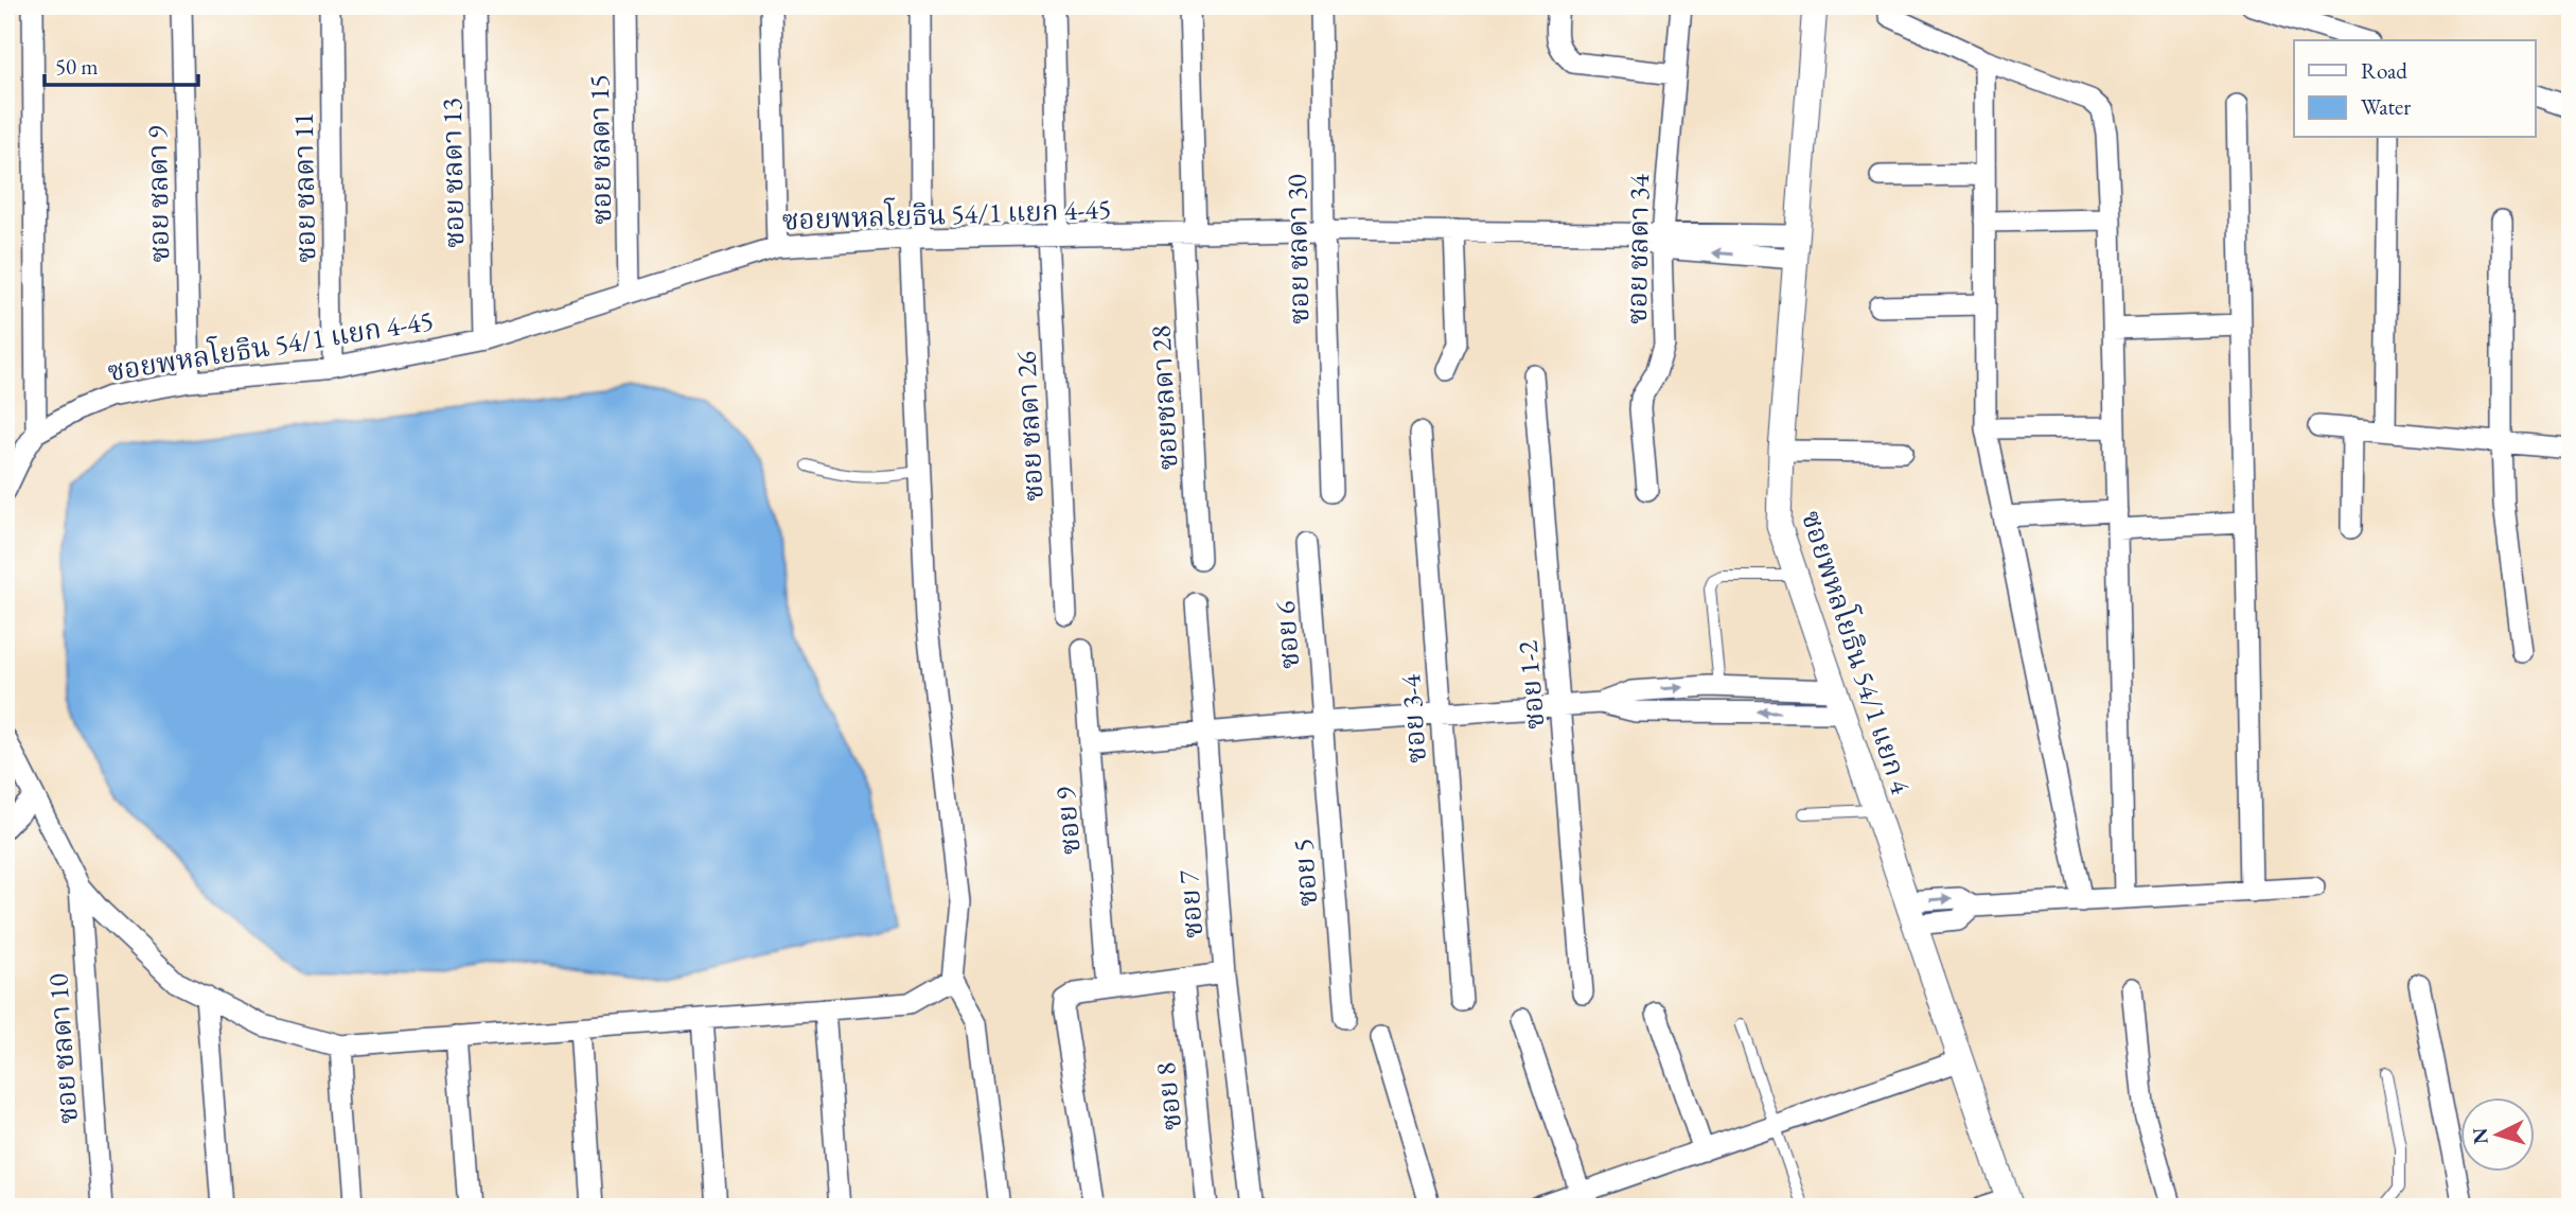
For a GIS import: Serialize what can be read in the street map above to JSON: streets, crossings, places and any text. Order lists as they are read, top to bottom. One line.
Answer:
{"streets":{"street":["ซอย ชลดา 15","ซอย ชลดา 13","ซอย ชลดา 11","ซอย ชลดา 9","ซอยพหลโยธิน 54/1 แยก 4-45","ซอย ชลดา 30","ซอย ชลดา 34","ซอยชลดา 28","ซอย ชลดา 26","ซอย 6","ซอยพหลโยธิน 54/1 แยก 4","ซอย 1-2","ซอย 3-4","ซอย 9","ซอย 5","ซอย 7","ซอย ชลดา 10","ซอย 8"]},"crossings":[["ซอย ชลดา 15","ซอยพหลโยธิน 54/1 แยก 4-45"],["ซอย ชลดา 13","ซอยพหลโยธิน 54/1 แยก 4-45"],["ซอย ชลดา 11","ซอยพหลโยธิน 54/1 แยก 4-45"],["ซอย ชลดา 9","ซอยพหลโยธิน 54/1 แยก 4-45"],["ซอยพหลโยธิน 54/1 แยก 4-45","ซอย ชลดา 30"],["ซอยพหลโยธิน 54/1 แยก 4-45","ซอย ชลดา 34"],["ซอยพหลโยธิน 54/1 แยก 4-45","ซอยชลดา 28"],["ซอยพหลโยธิน 54/1 แยก 4-45","ซอย ชลดา 26"],["ซอยพหลโยธิน 54/1 แยก 4-45","ซอยพหลโยธิน 54/1 แยก 4"],["ซอย 6","ซอย 5"]],"legend":["Road","Water"],"scale_bar":"50 m","north":"left"}
